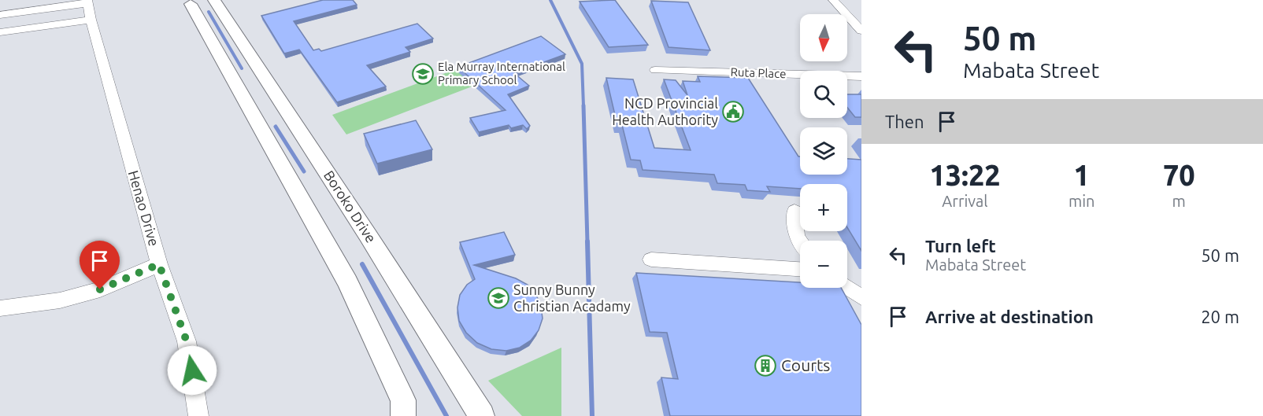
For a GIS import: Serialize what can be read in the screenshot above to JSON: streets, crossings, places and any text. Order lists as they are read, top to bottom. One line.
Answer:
{"streets":{"main road":["Boroko Drive"],"street":["Ruta Place","Henao Drive"]},"places":{"school or university":["Ela Murray International Primary School","Sunny Bunny Christian Acadamy"],"public building":["NCD Provincial Health Authority"],"building":["Courts"]},"north":"bottom","page":{"turn":["50 m","Mabata Street"],"map_buttons":["+","−"],"then":"Then","eta":["13:22","Arrival","1","min","70","m"],"list":[{"name":"Turn left","note":"Mabata Street","value":"50 m"},{"name":"Arrive at destination","value":"20 m"}]}}
